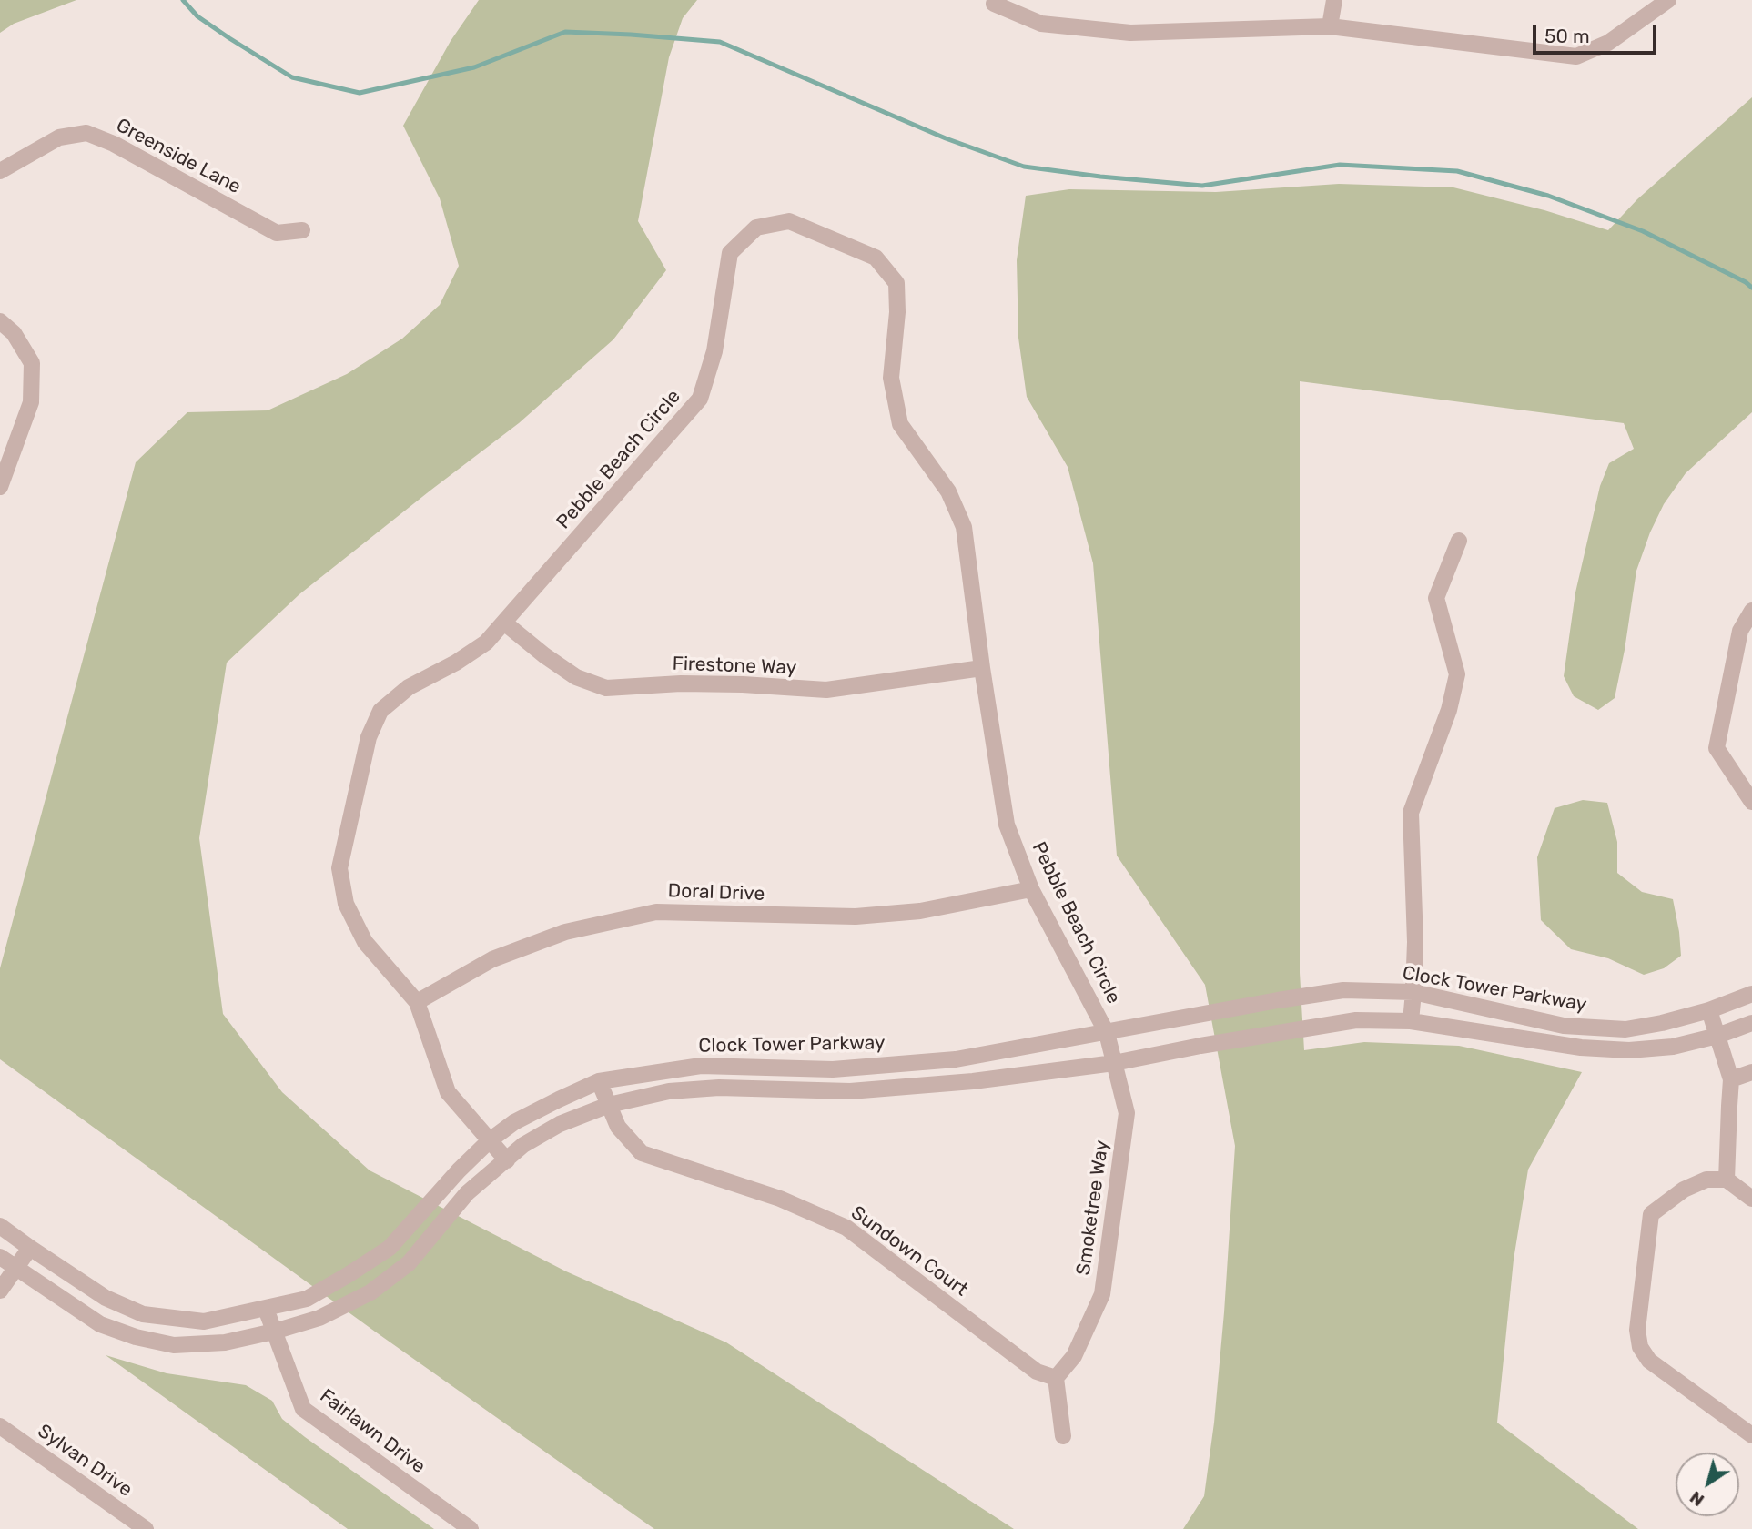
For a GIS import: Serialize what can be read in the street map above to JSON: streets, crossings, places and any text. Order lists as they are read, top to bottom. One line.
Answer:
{"streets":{"street":["Greenside Lane","Pebble Beach Circle","Firestone Way","Doral Drive","Clock Tower Parkway","Smoketree Way","Sundown Court","Fairlawn Drive","Sylvan Drive"]},"crossings":[["Pebble Beach Circle","Firestone Way"],["Pebble Beach Circle","Doral Drive"],["Pebble Beach Circle","Clock Tower Parkway"],["Pebble Beach Circle","Smoketree Way"],["Clock Tower Parkway","Smoketree Way"],["Clock Tower Parkway","Sundown Court"],["Clock Tower Parkway","Fairlawn Drive"],["Smoketree Way","Sundown Court"]],"scale_bar":"50 m","north":"bottom left"}
